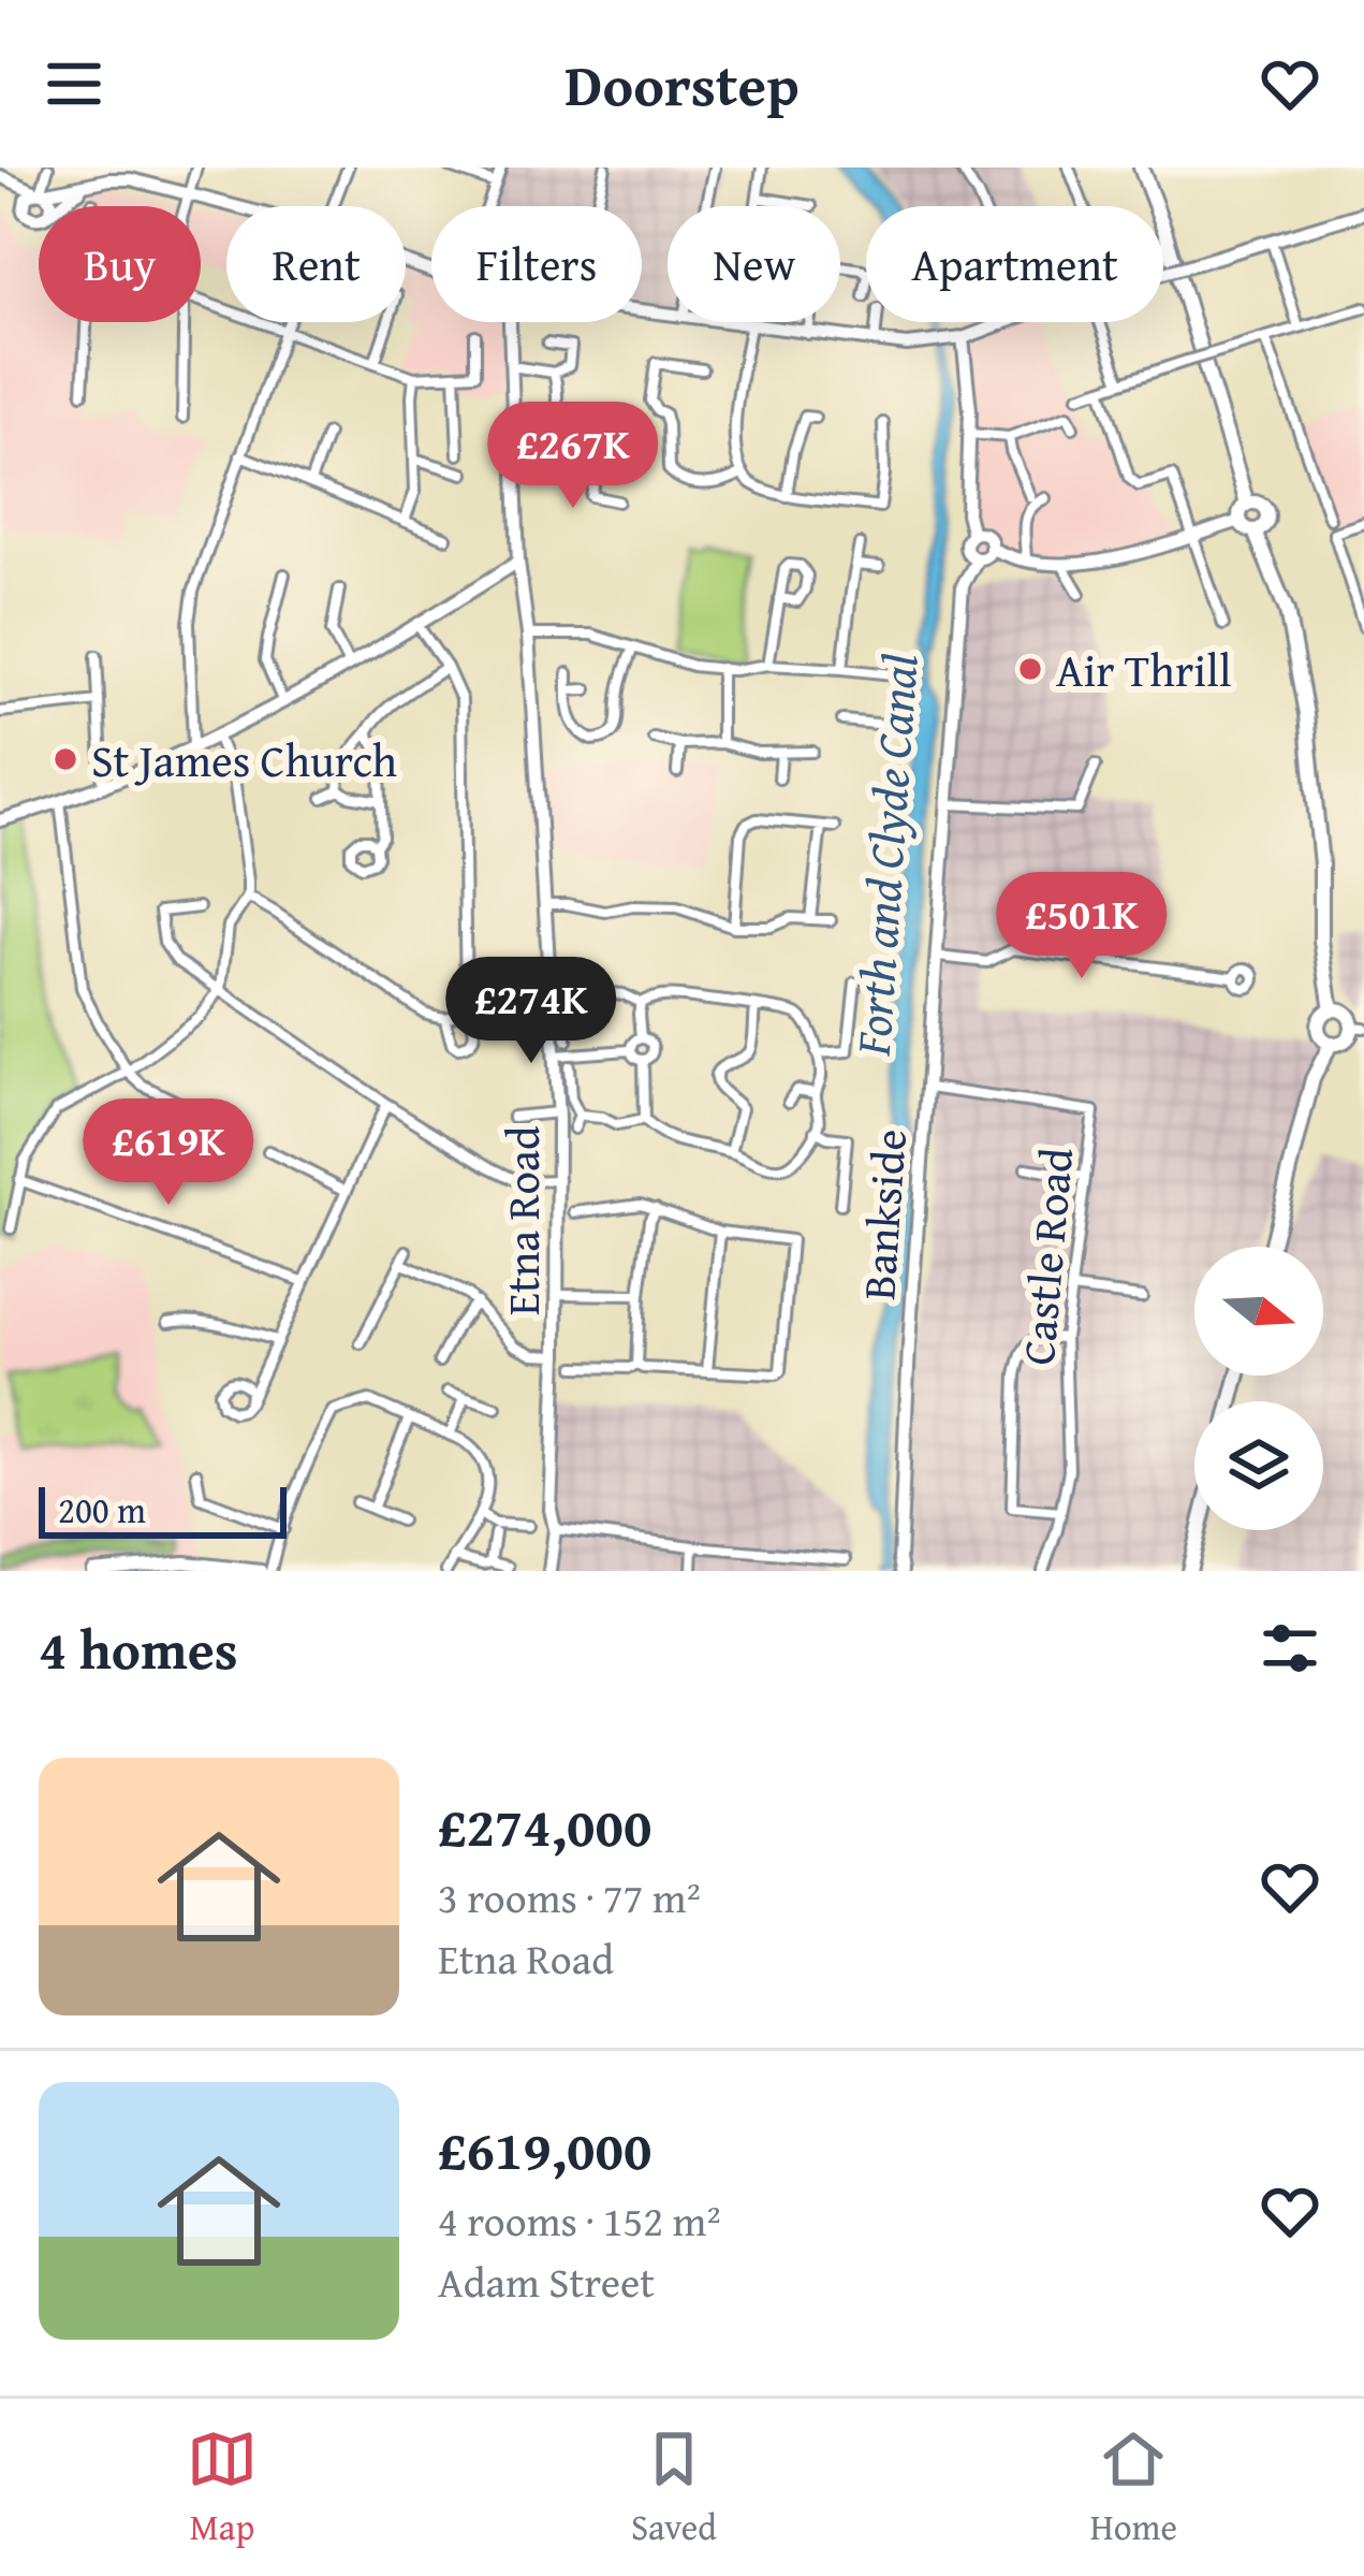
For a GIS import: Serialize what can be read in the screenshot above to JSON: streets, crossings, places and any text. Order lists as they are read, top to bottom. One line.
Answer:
{"streets":{"street":["Bankside","Etna Road","Castle Road"]},"crossings":[["Bankside","Castle Road"]],"water":["Forth and Clyde Canal"],"places":["Air Thrill","St James Church"],"scale_bar":"200 m","north":"right","page":{"header":"Doorstep","chip":["Buy","Rent","Filters","New","Apartment"],"price":["£267K","£501K","£274K","£619K"],"scale":"200 m","heading":"4 homes","list":[{"name":"£274,000","note":"3 rooms · 77 m² · Etna Road"},{"name":"£619,000","note":"4 rooms · 152 m² · Adam Street"}],"tabs":["Map","Saved","Home"]}}
